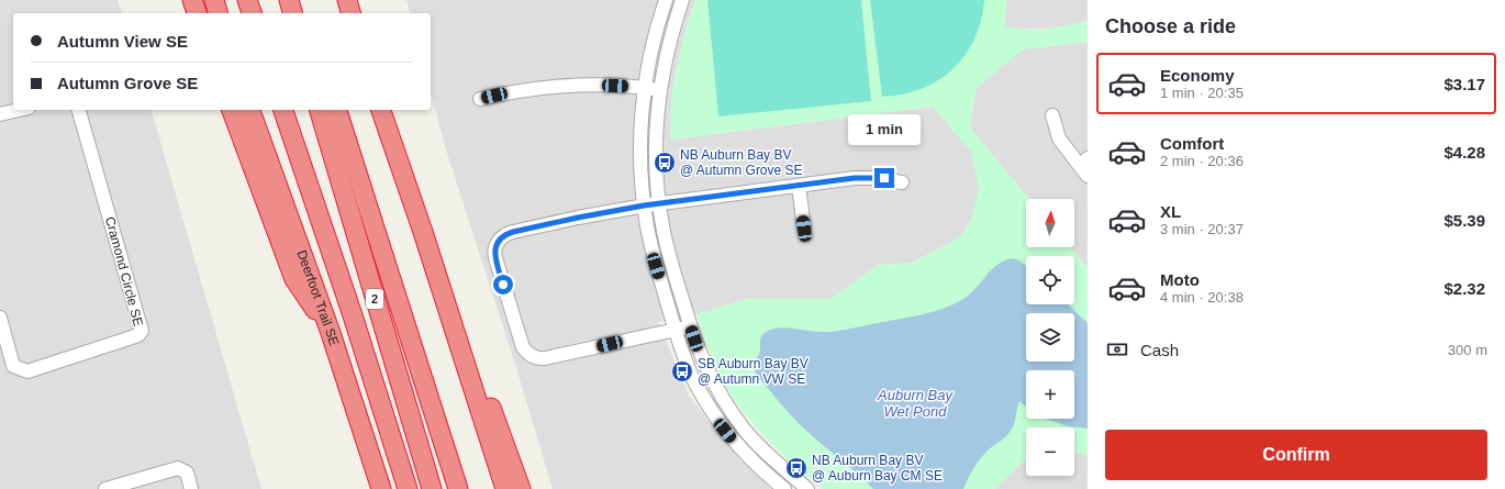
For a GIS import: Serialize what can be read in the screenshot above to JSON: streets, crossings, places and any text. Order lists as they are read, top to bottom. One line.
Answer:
{"streets":{"highway":["Deerfoot Trail SE","2"],"street":["Cramond Circle SE"]},"water":["Auburn Bay Wet Pond"],"places":{"bus stop":["NB Auburn Bay BV @ Autumn Grove SE","SB Auburn Bay BV @ Autumn VW SE","NB Auburn Bay BV @ Auburn Bay CM SE"]},"north":"top","page":{"heading":"Choose a ride","banner":["Autumn View SE","Autumn Grove SE"],"list":[{"name":"Economy","note":"1 min · 20:35","value":"$3.17"},{"name":"Comfort","note":"2 min · 20:36","value":"$4.28"},{"name":"XL","note":"3 min · 20:37","value":"$5.39"},{"name":"Moto","note":"4 min · 20:38","value":"$2.32"}],"bubble":"1 min","map_buttons":["+","−"],"pay":["Cash","300 m"],"buttons":"Confirm"}}
